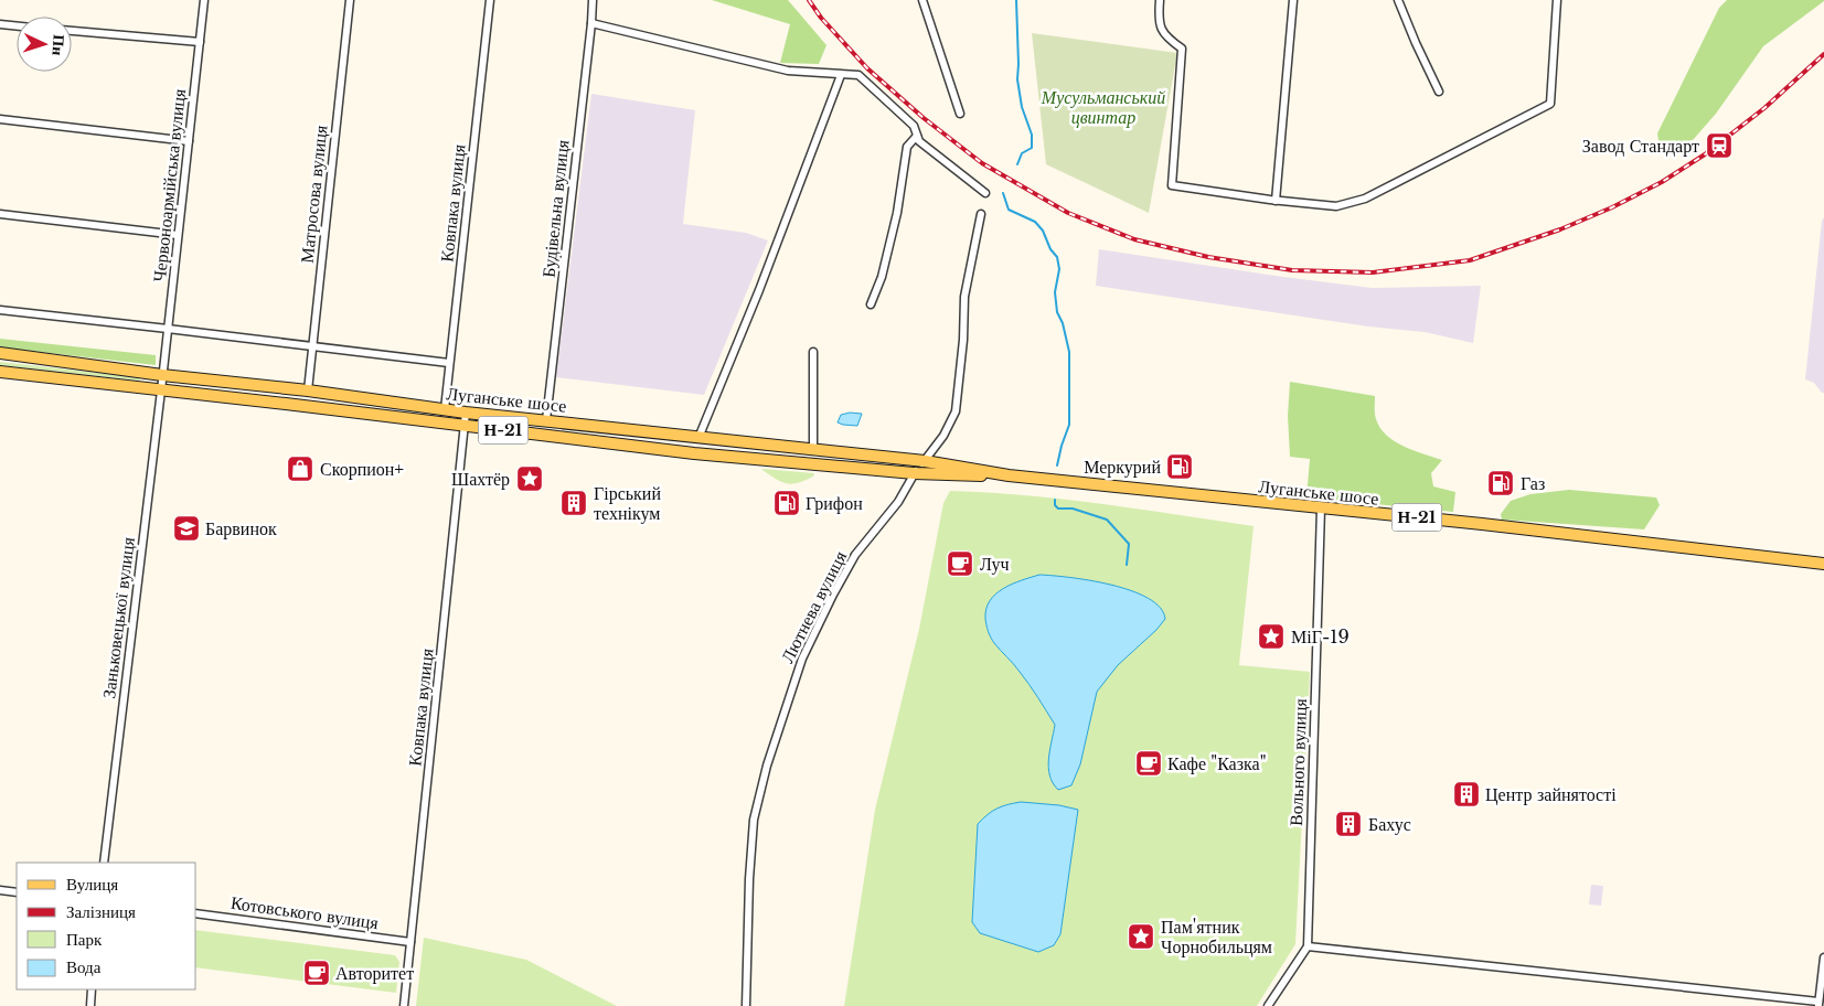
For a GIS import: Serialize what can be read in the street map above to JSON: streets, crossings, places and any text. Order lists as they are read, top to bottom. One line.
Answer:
{"streets":{"main road":["Луганське шосе","Н-21"],"street":["Червоноармійська вулиця","Матросова вулиця","Ковпака вулиця","Будівельна вулиця","Лютнева вулиця","Заньковецької вулиця","Вольного вулиця","Котовського вулиця"]},"crossings":[["Червоноармійська вулиця","Луганське шосе"],["Червоноармійська вулиця","Заньковецької вулиця"],["Матросова вулиця","Луганське шосе"],["Ковпака вулиця","Луганське шосе"],["Ковпака вулиця","Котовського вулиця"],["Будівельна вулиця","Луганське шосе"],["Луганське шосе","Лютнева вулиця"],["Луганське шосе","Заньковецької вулиця"],["Луганське шосе","Вольного вулиця"]],"parks":["Мусульманський цвинтар"],"places":{"station":["Завод Стандарт"],"fuel station":["Меркурий","Газ","Грифон"],"shop":["Скорпион+"],"place":["Шахтёр","МіГ-19","Пам'ятник Чорнобильцям"],"building":["Гірський технікум","Центр зайнятості","Бахус"],"school or university":["Барвинок"],"cafe":["Луч","Кафе \"Казка\"","Авторитет"]},"legend":["Вулиця","Залізниця","Парк","Вода"],"north":"right"}
